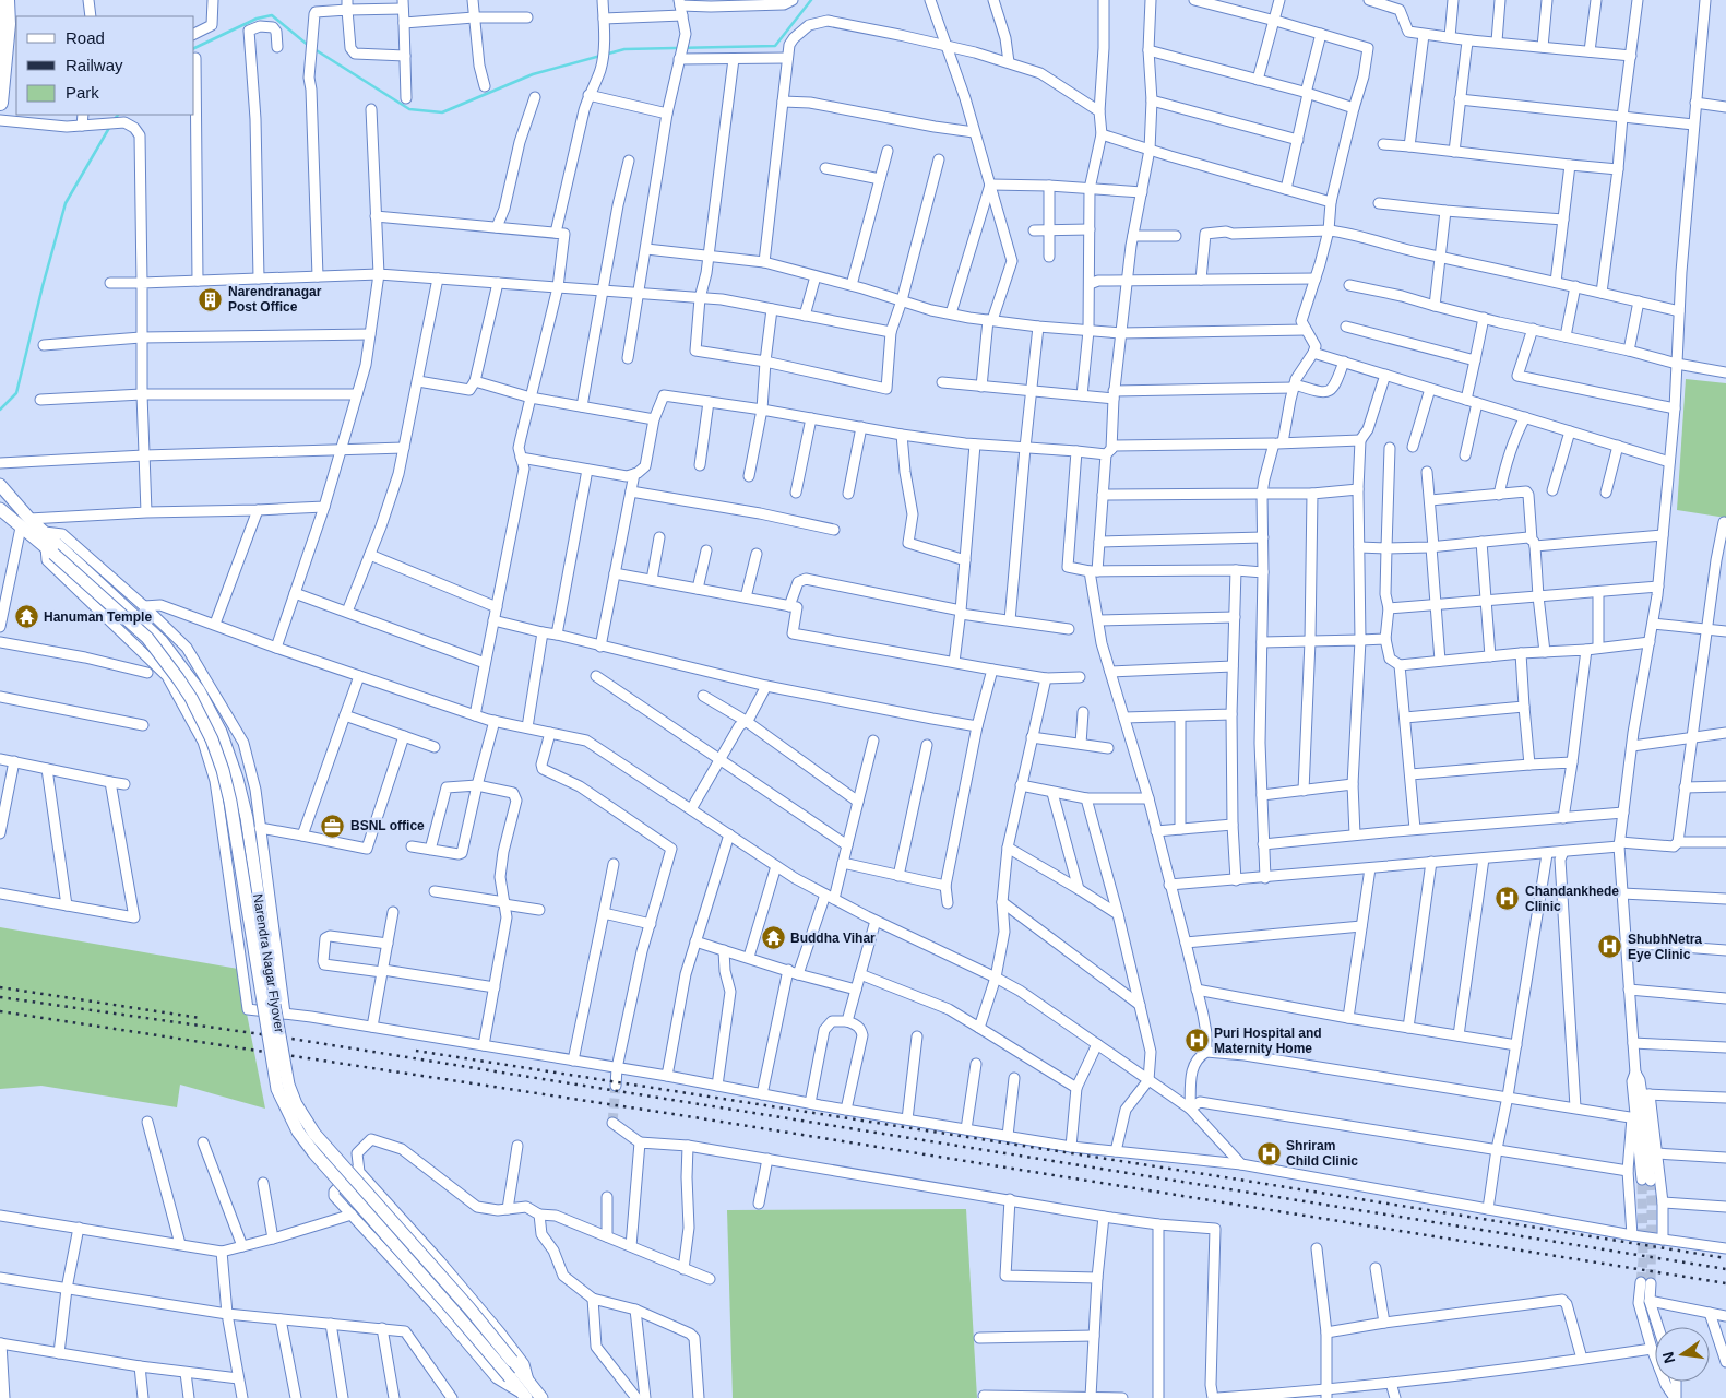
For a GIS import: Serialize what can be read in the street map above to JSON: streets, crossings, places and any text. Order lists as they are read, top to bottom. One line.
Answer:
{"streets":{"main road":["Narendra Nagar Flyover"]},"places":{"building":["Narendranagar Post Office"],"temple":["Hanuman Temple","Buddha Vihar"],"office":["BSNL office"],"hospital":["Chandankhede Clinic","ShubhNetra Eye Clinic","Puri Hospital and Maternity Home","Shriram Child Clinic"]},"legend":["Road","Railway","Park"],"north":"left"}
